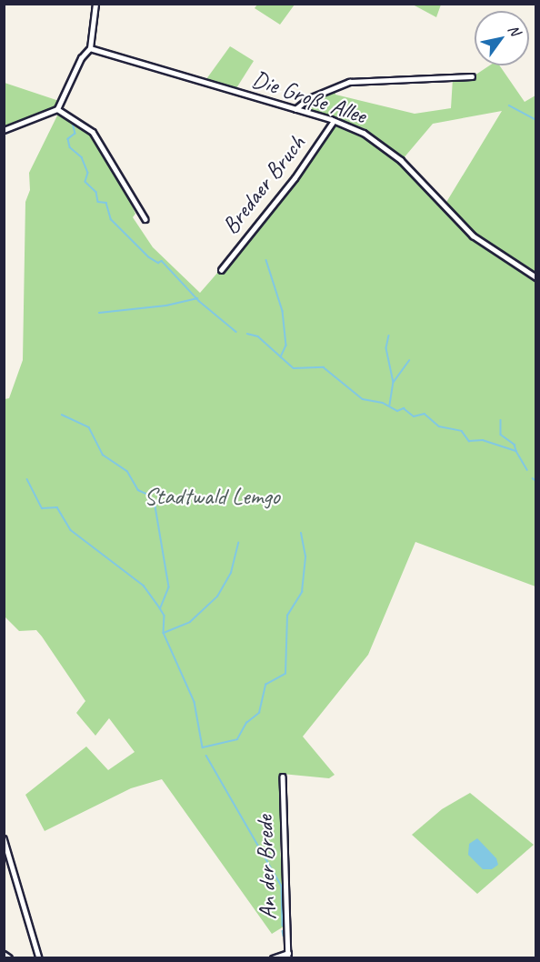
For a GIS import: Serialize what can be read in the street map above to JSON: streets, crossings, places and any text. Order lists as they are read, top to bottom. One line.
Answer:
{"streets":{"street":["Die Große Allee","Bredaer Bruch","An der Brede"]},"crossings":[["Die Große Allee","Bredaer Bruch"]],"parks":["Stadtwald Lemgo"],"north":"top right"}
